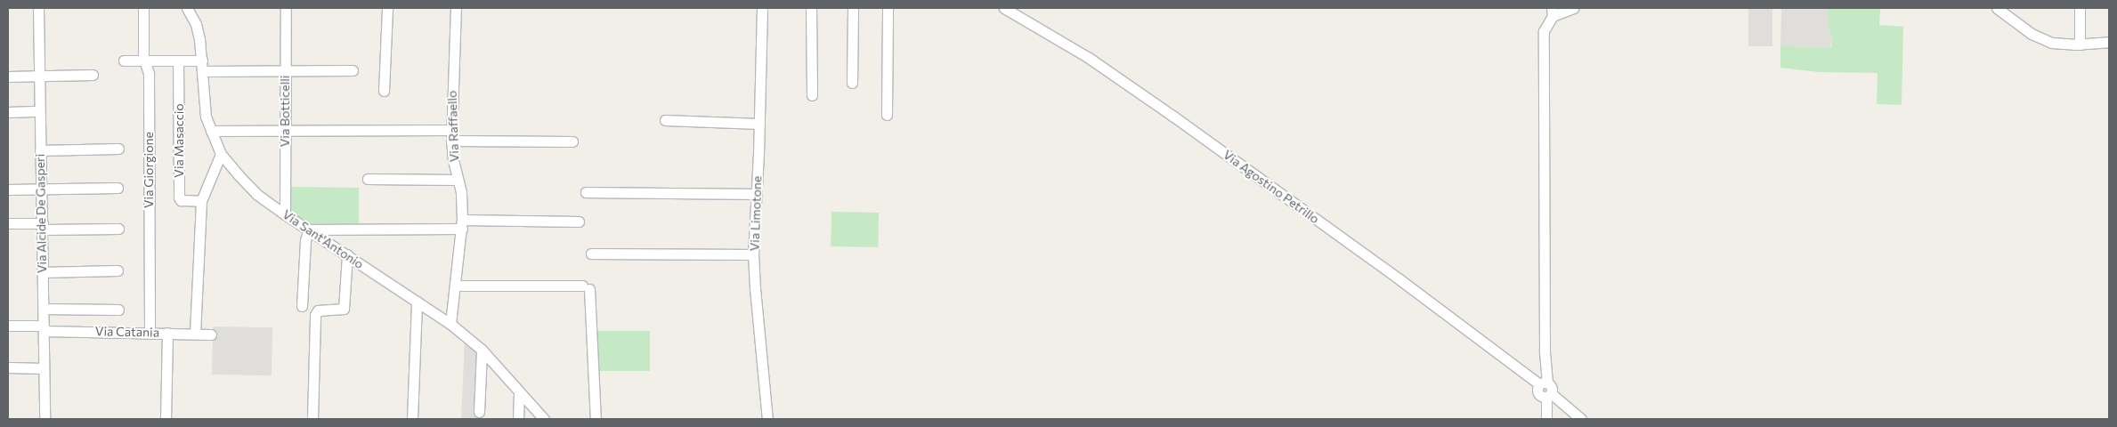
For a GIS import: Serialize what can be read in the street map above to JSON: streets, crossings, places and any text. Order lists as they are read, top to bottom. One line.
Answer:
{"streets":{"street":["Via Botticelli","Via Raffaello","Via Masaccio","Via Giorgione","Via Agostino Petrillo","Via Alcide De Gasperi","Via Limotone","Via Sant'Antonio","Via Catania"]},"crossings":[["Via Botticelli","Via Sant'Antonio"],["Via Raffaello","Via Sant'Antonio"],["Via Giorgione","Via Catania"],["Via Alcide De Gasperi","Via Catania"]]}
